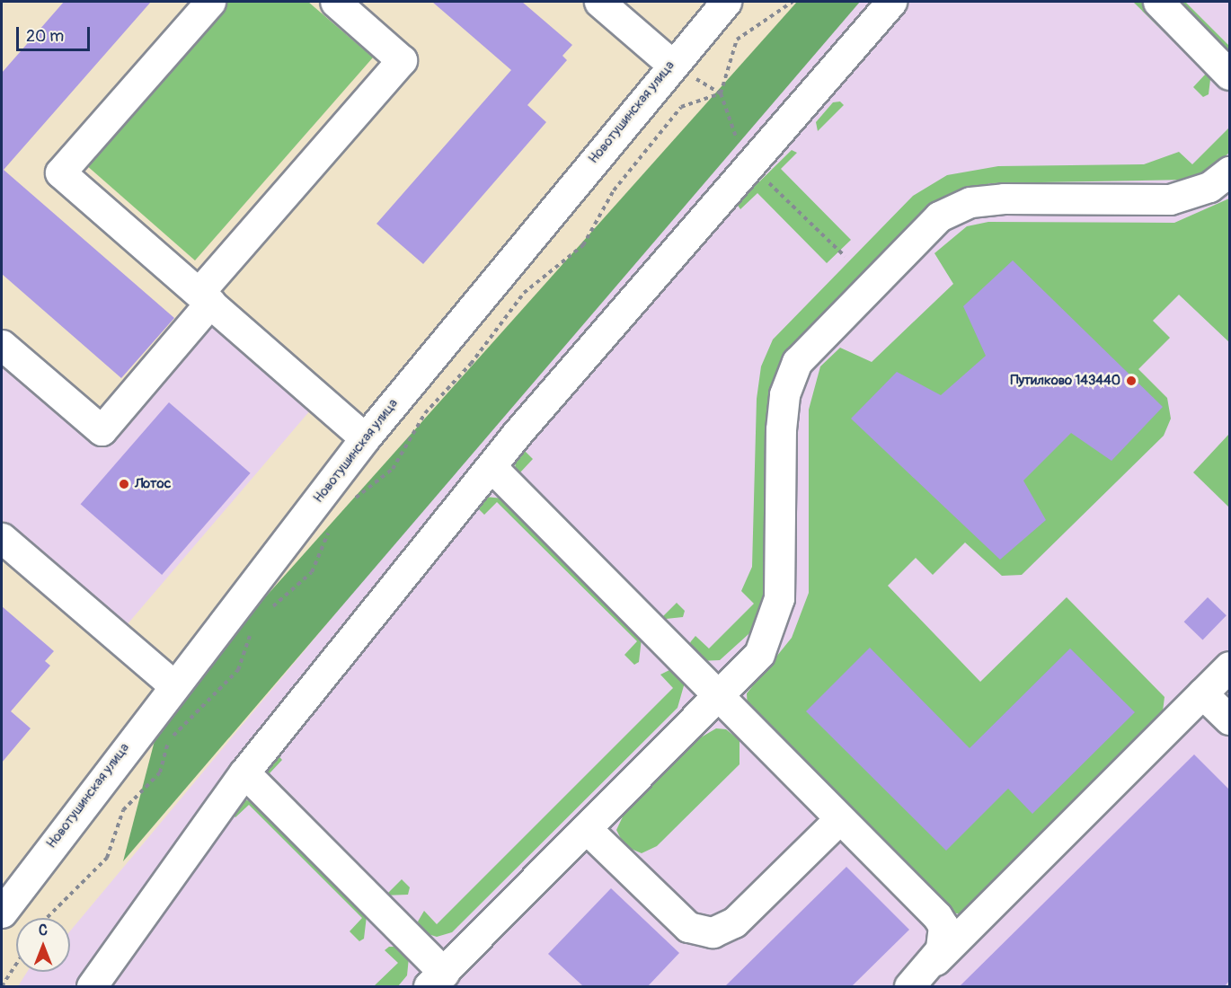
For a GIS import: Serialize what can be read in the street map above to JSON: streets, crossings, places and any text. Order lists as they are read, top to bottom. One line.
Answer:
{"streets":{"street":["Новотушинская улица"]},"places":["Путилково 143440","Лотос"],"scale_bar":"20 m","north":"top"}
